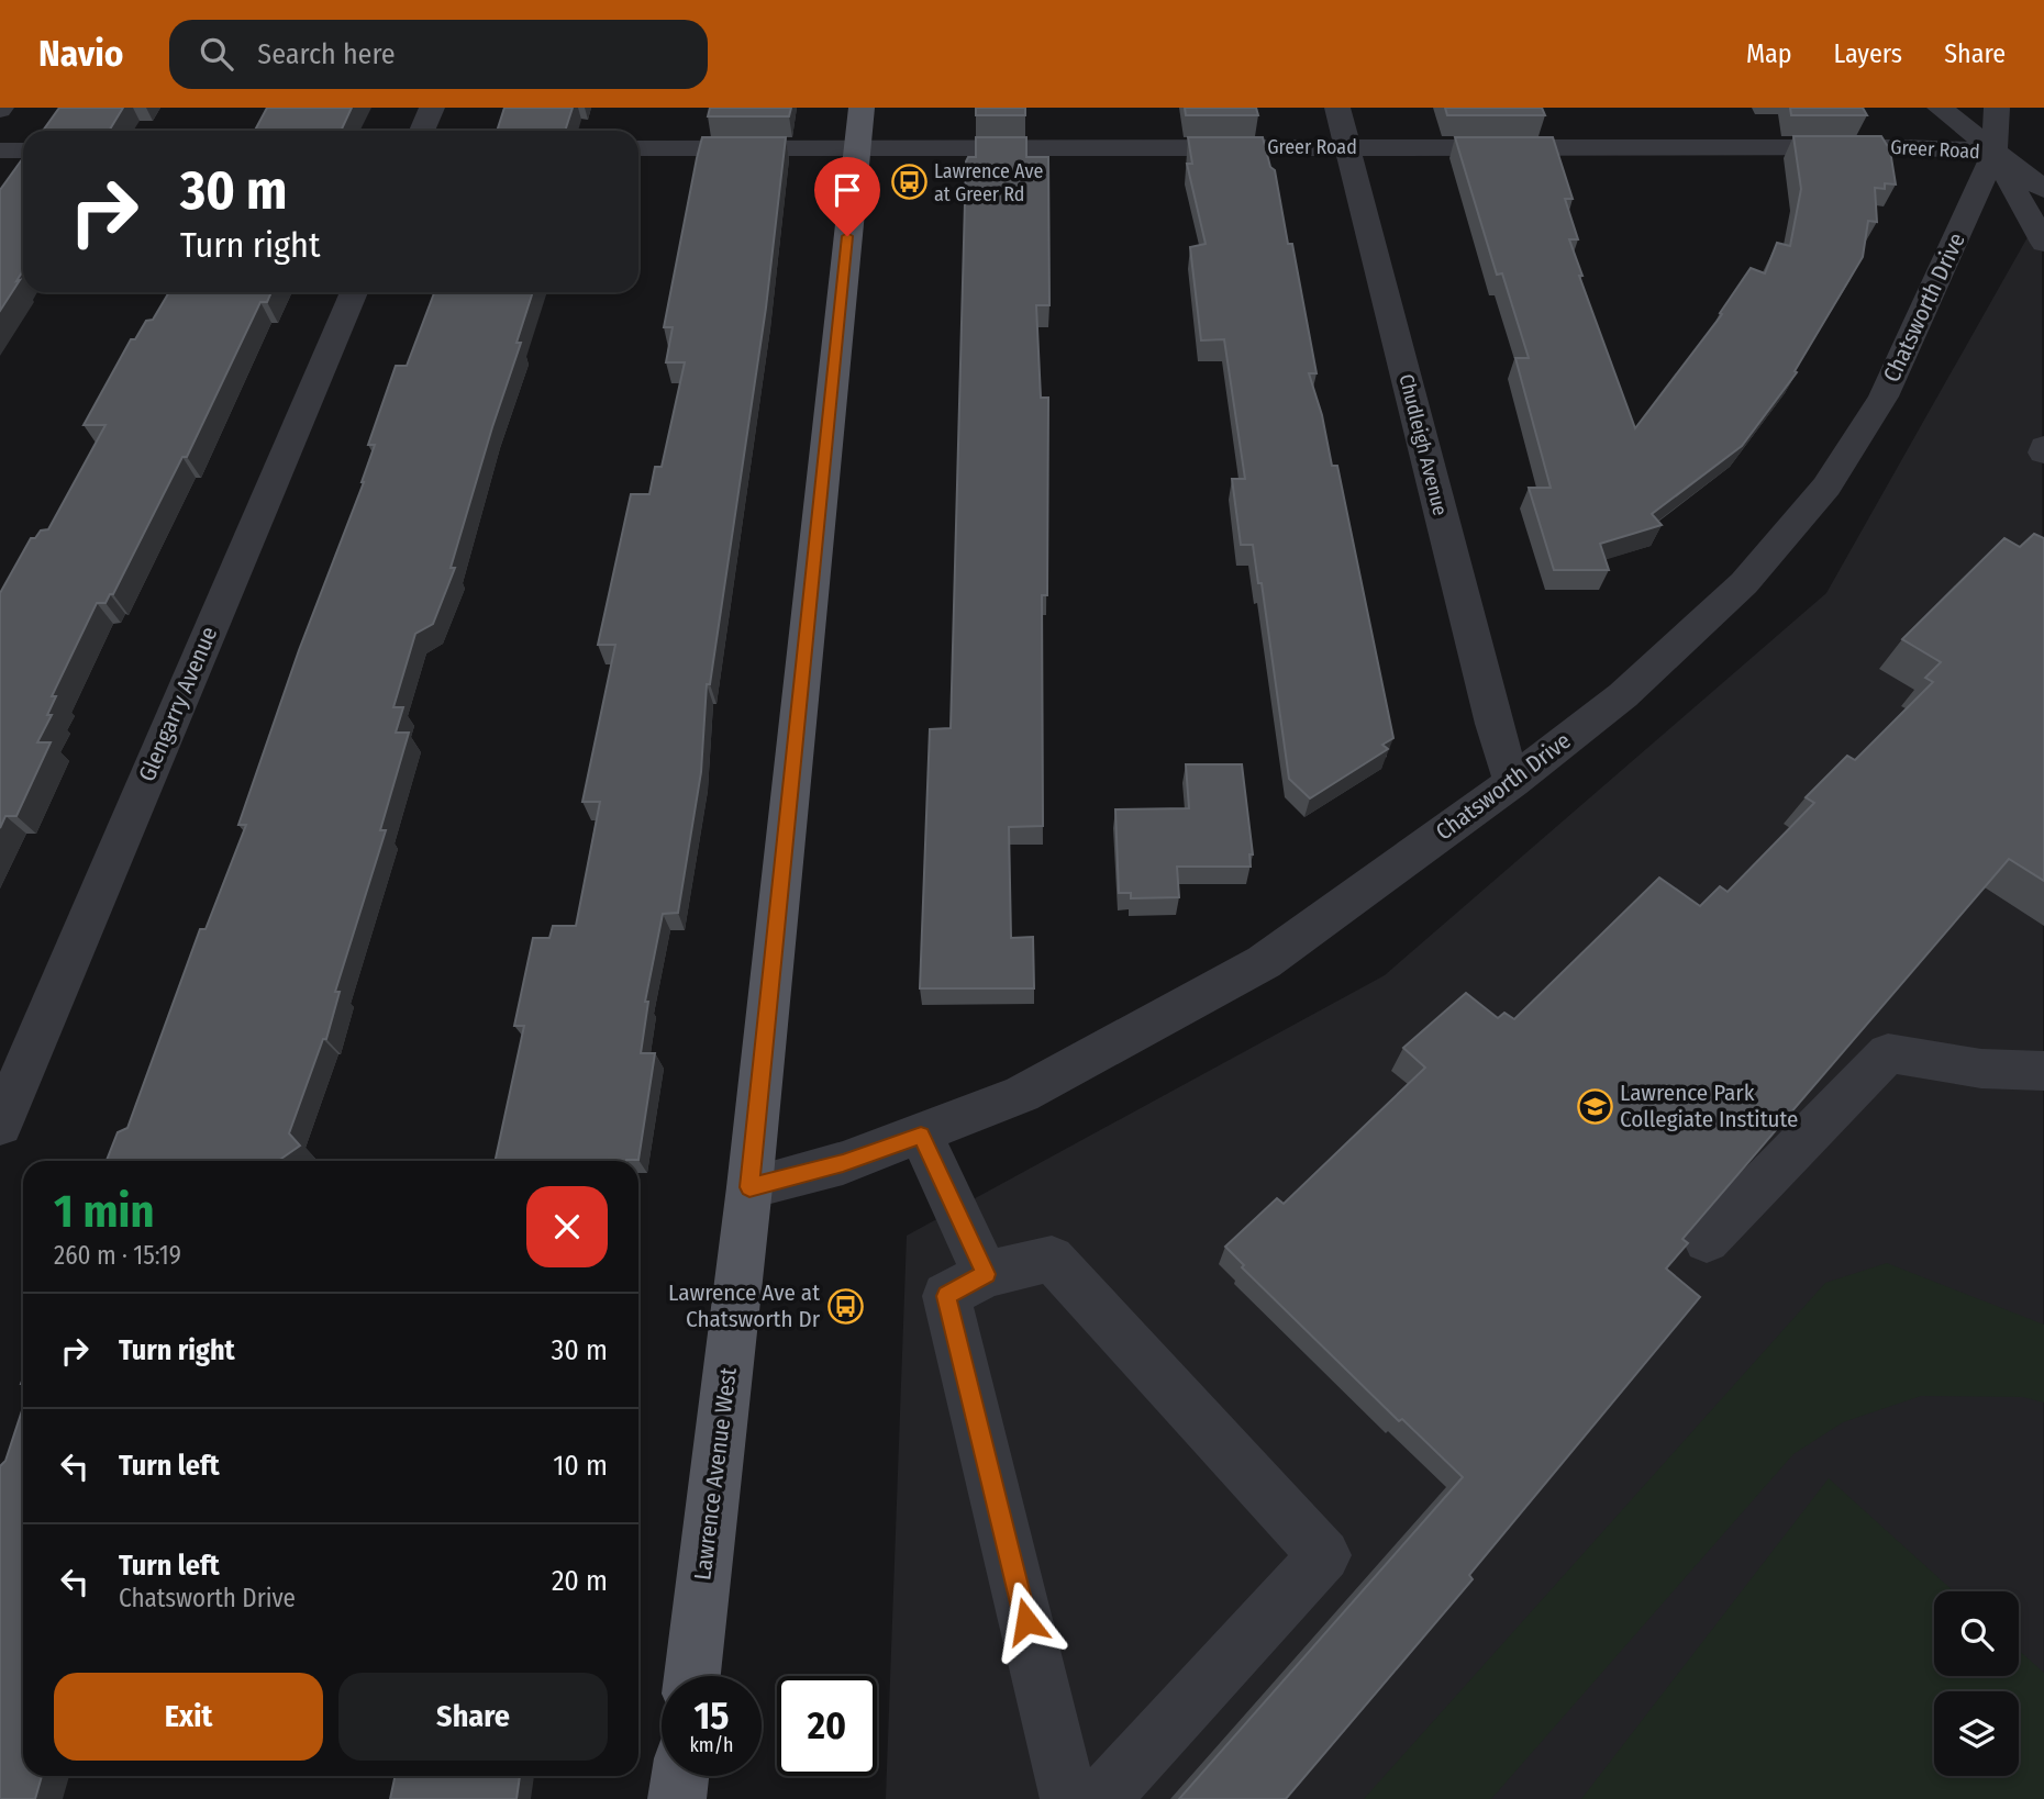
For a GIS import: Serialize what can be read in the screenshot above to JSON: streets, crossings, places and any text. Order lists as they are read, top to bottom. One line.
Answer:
{"streets":{"main road":["Lawrence Avenue West"],"street":["Greer Road","Chatsworth Drive","Chudleigh Avenue","Glengarry Avenue"]},"crossings":[["Greer Road","Chatsworth Drive"],["Greer Road","Chudleigh Avenue"],["Greer Road","Lawrence Avenue West"],["Chatsworth Drive","Chudleigh Avenue"],["Chatsworth Drive","Lawrence Avenue West"]],"places":{"bus stop":["Lawrence Ave at Greer Rd","Lawrence Ave at Chatsworth Dr"],"school or university":["Lawrence Park Collegiate Institute"]},"page":{"header":"Navio","search":"Search here","nav":["Map","Layers","Share"],"turn":["30 m","Turn right"],"heading":["1 min","260 m · 15:19"],"list":[{"name":"Turn right","value":"30 m"},{"name":"Turn left","value":"10 m"},{"name":"Turn left","note":"Chatsworth Drive","value":"20 m"}],"buttons":["Exit","Share"],"speed":"15 km/h","limit":"20"}}
